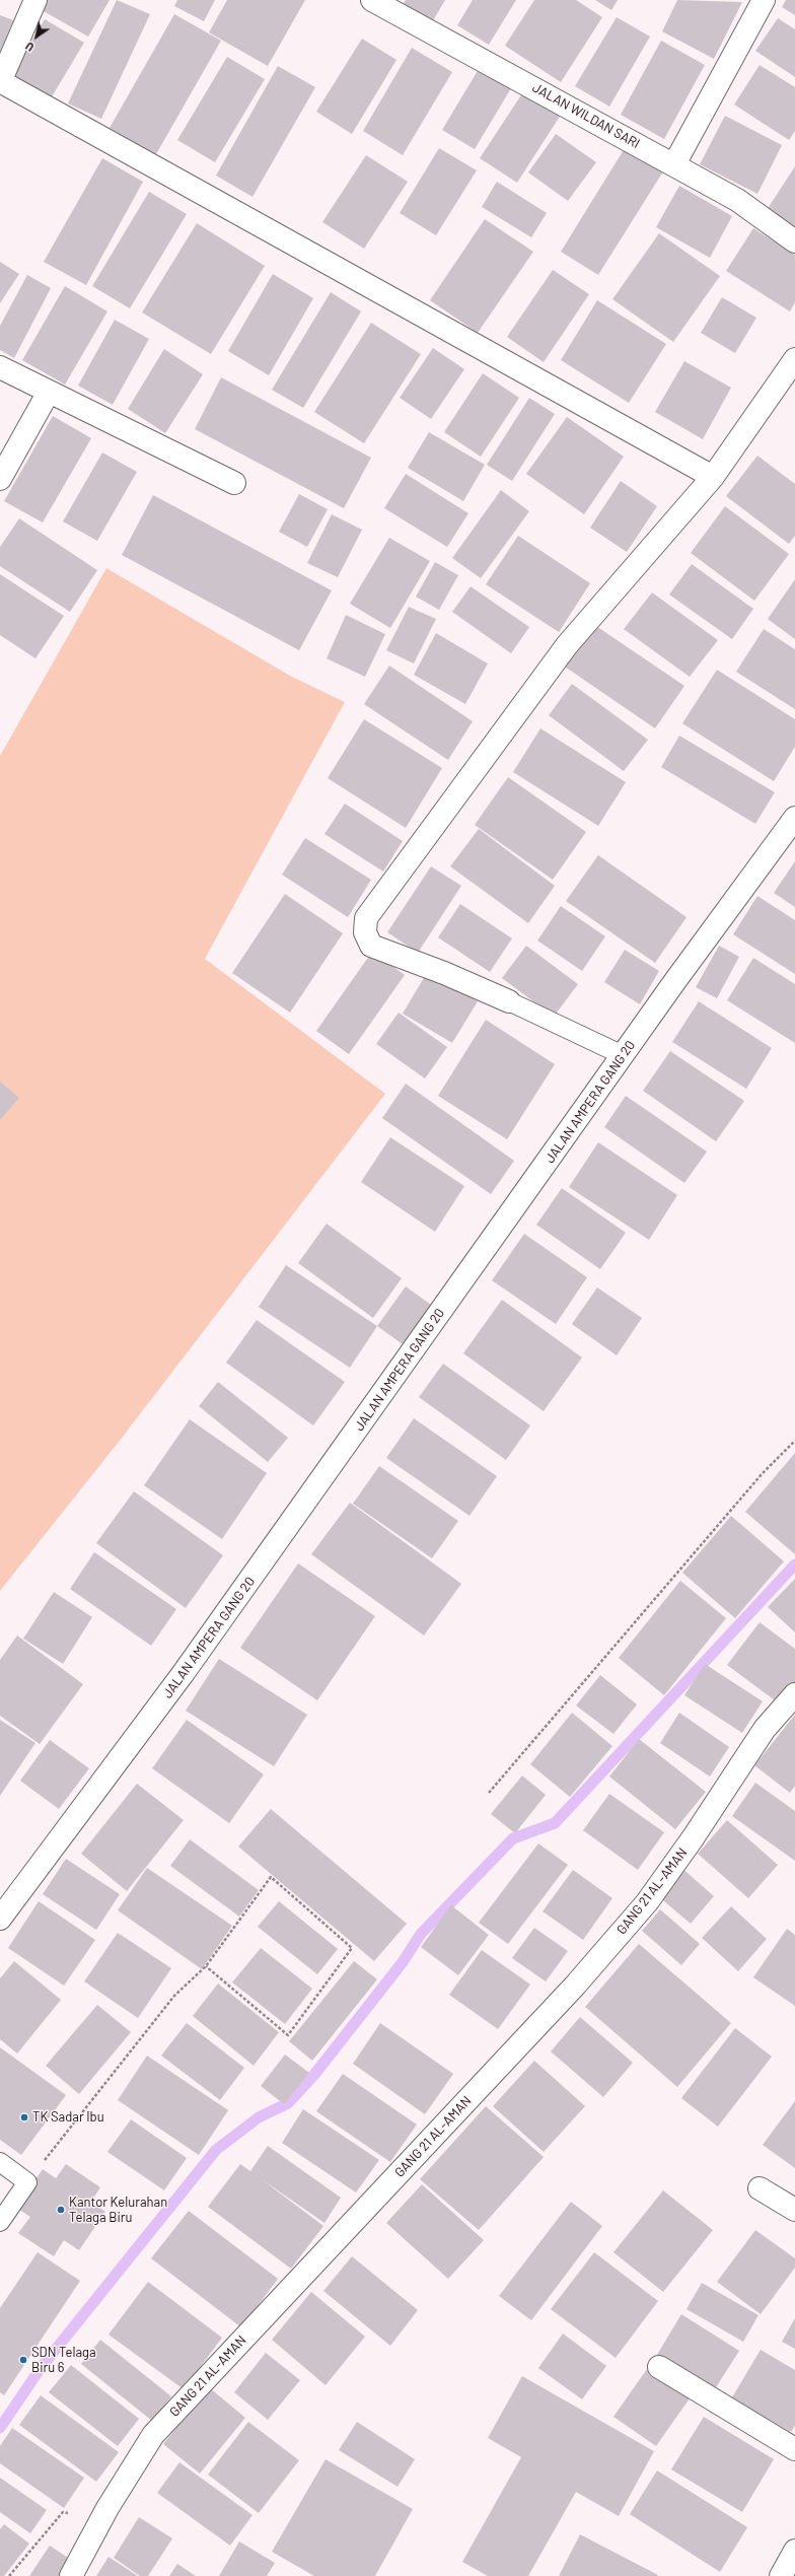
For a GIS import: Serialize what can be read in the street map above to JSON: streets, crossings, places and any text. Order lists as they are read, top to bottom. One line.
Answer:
{"streets":{"street":["JALAN WILDAN SARI","JALAN AMPERA GANG 20","GANG 21 AL-AMAN"]},"places":["TK Sadar Ibu","Kantor Kelurahan Telaga Biru","SDN Telaga Biru 6"],"north":"bottom left"}
